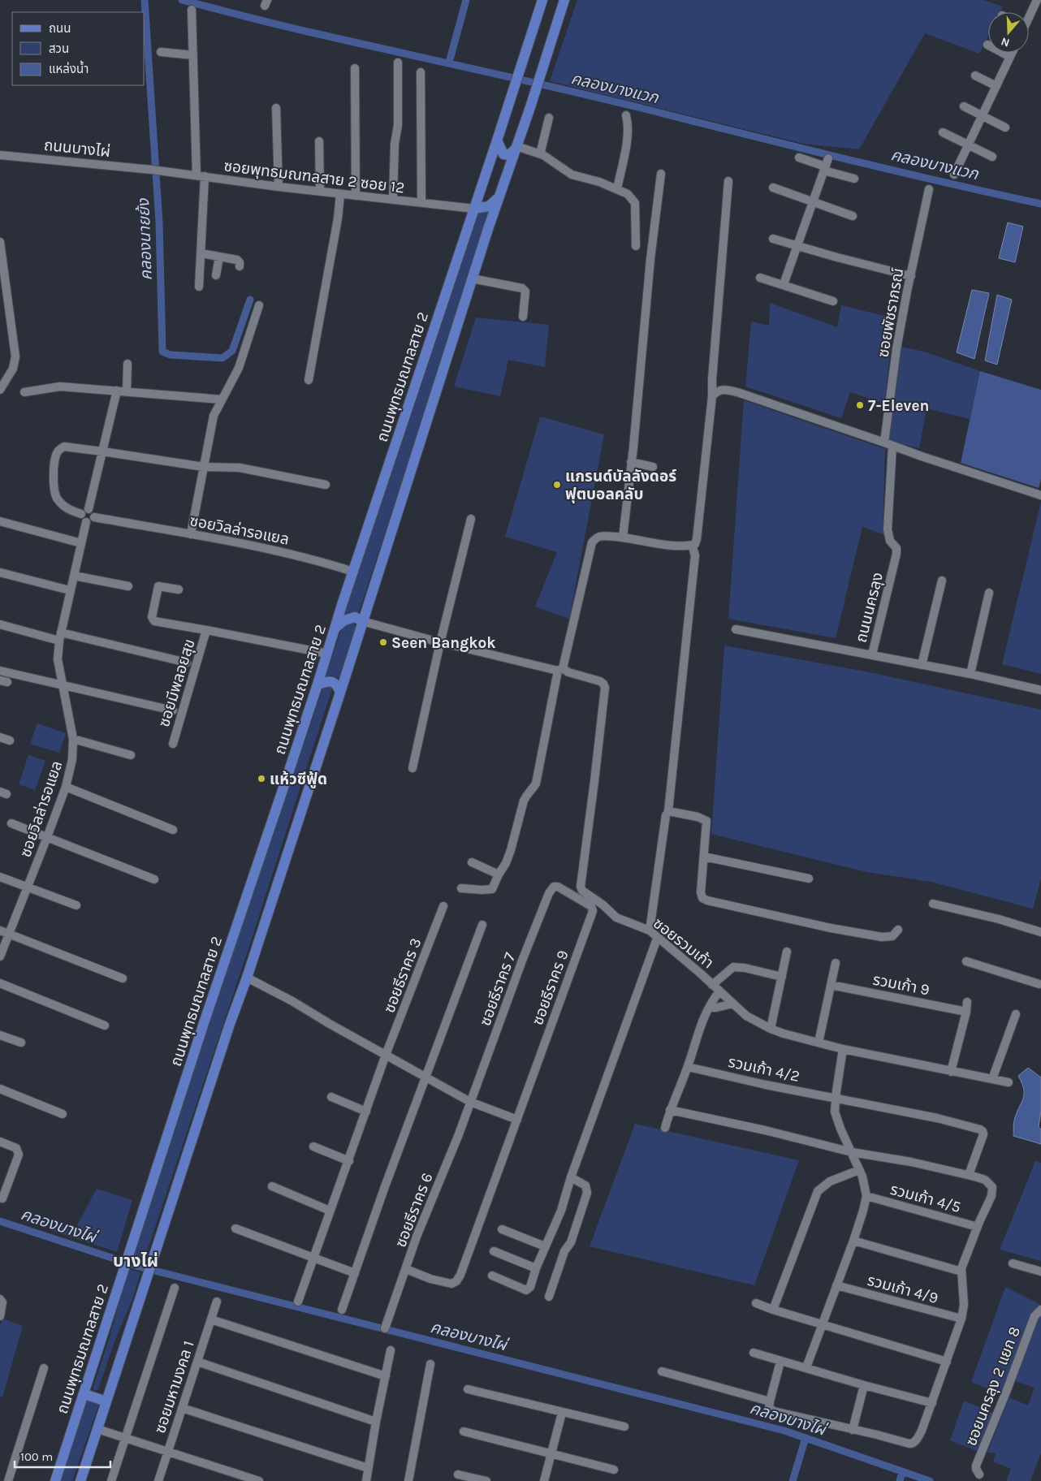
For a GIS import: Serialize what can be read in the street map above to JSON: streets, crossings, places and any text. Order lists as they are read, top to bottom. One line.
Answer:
{"streets":{"main road":["ถนนพุทธมณฑลสาย 2"],"street":["ถนนบางไผ่","ซอยพุทธมณฑลสาย 2 ซอย 12","ซอยพัชราภรณ์","ซอยวิลล่ารอแยล","ถนนนครลุง","ซอยมีพลอยสุข","ซอยรวมเก้า","ซอยธีราคร 3","รวมเก้า 9","ซอยธีราคร 9","ซอยธีราคร 7","รวมเก้า 4/2","รวมเก้า 4/5","ซอยธีราคร 6","รวมเก้า 4/9","ซอยนครลุง 2 แยก 8","ซอยมหามงคล 1"]},"crossings":[["ถนนบางไผ่","ซอยพุทธมณฑลสาย 2 ซอย 12"],["ซอยพุทธมณฑลสาย 2 ซอย 12","ถนนพุทธมณฑลสาย 2"],["ถนนพุทธมณฑลสาย 2","ซอยวิลล่ารอแยล"],["ถนนพุทธมณฑลสาย 2","ซอยมีพลอยสุข"],["ซอยธีราคร 9","ซอยธีราคร 7"],["ซอยธีราคร 9","ซอยธีราคร 6"],["ซอยธีราคร 7","ซอยธีราคร 6"]],"districts":["บางไผ่"],"water":["คลองบางแวก","คลองนายย้ง","คลองบางไผ่"],"places":["7-Eleven","แกรนด์บัลลังดอร์ ฟุตบอลคลับ","Seen Bangkok","แห้วซีฟู้ด"],"legend":["ถนน","สวน","แหล่งน้ำ"],"scale_bar":"100 m","north":"bottom"}
